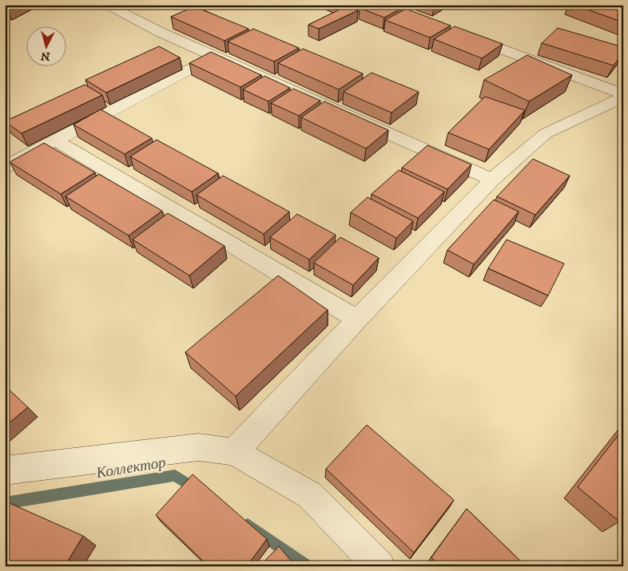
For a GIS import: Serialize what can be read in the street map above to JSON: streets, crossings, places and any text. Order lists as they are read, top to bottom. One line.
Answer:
{"water":["Коллектор"],"north":"bottom"}
